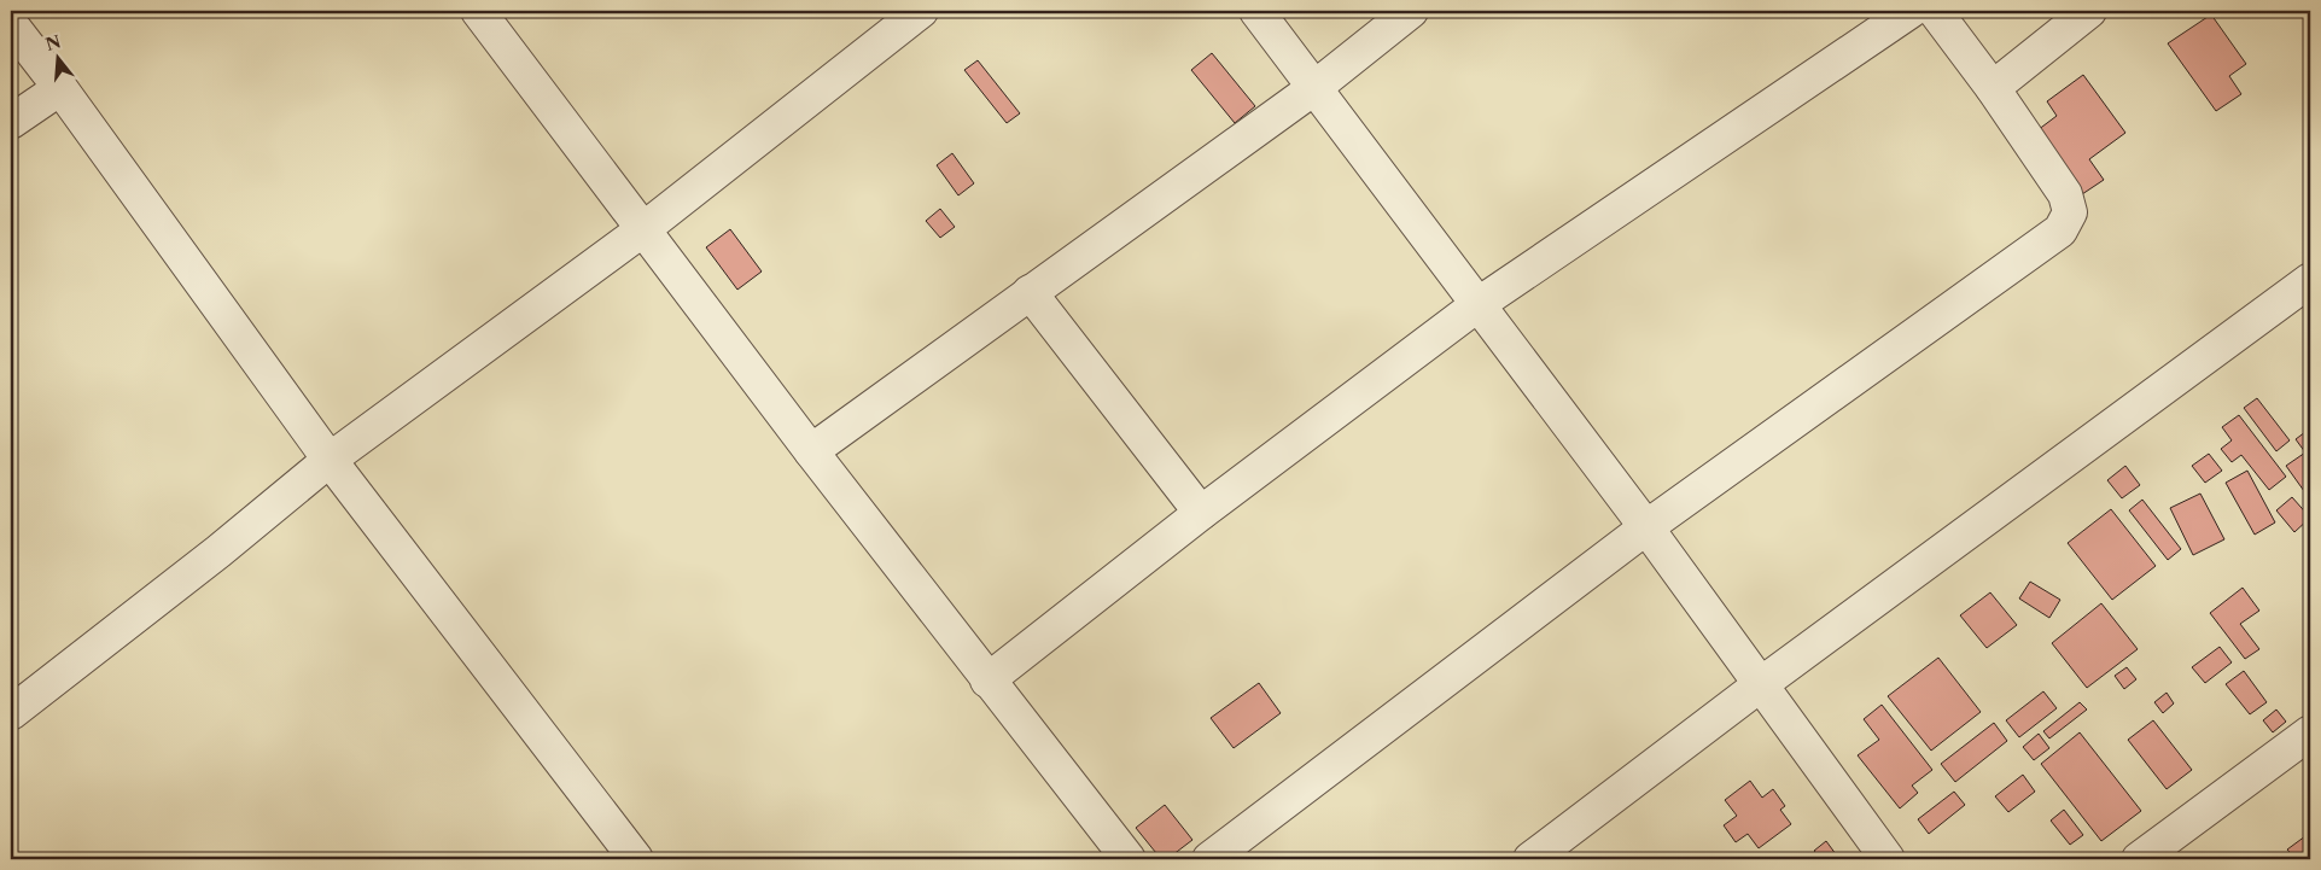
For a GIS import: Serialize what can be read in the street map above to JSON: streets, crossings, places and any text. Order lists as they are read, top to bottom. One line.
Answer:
{"north":"top"}
